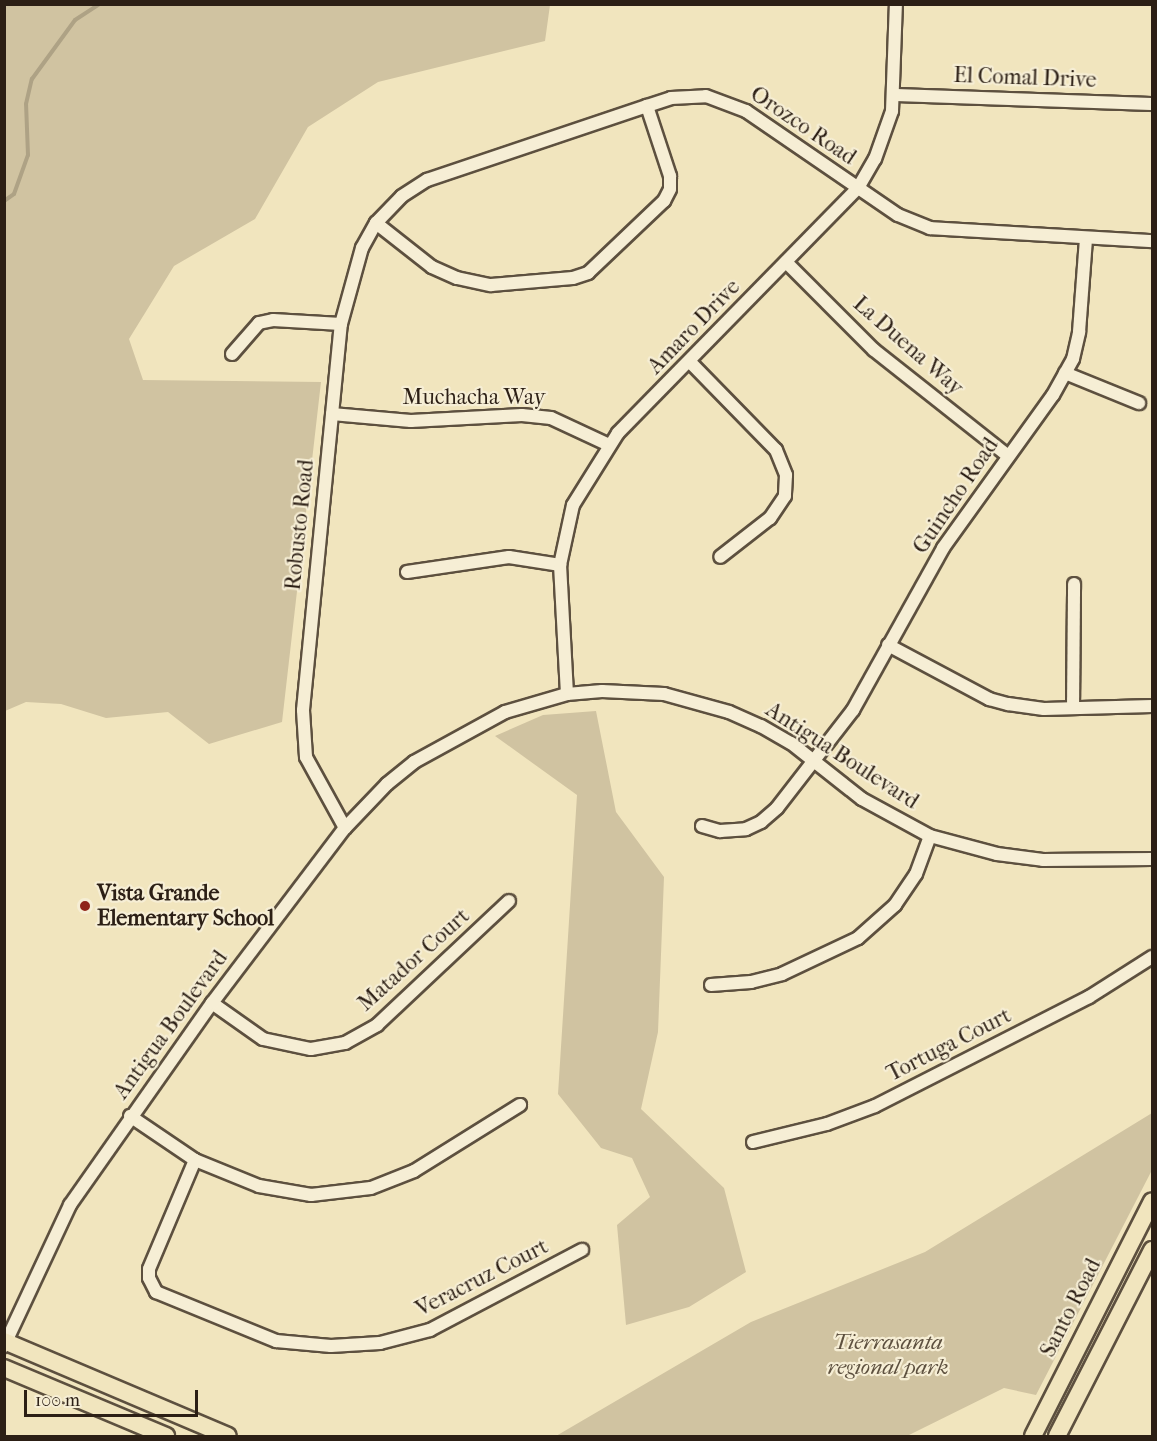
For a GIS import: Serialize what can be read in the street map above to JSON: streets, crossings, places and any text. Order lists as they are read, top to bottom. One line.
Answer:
{"streets":{"main road":["Santo Road"],"street":["El Comal Drive","Orozco Road","Amaro Drive","La Duena Way","Muchacha Way","Guincho Road","Robusto Road","Antigua Boulevard","Matador Court","Tortuga Court","Veracruz Court"]},"crossings":[["El Comal Drive","Amaro Drive"],["Orozco Road","Amaro Drive"],["Orozco Road","Guincho Road"],["Orozco Road","Robusto Road"],["Amaro Drive","La Duena Way"],["Amaro Drive","Muchacha Way"],["Amaro Drive","Antigua Boulevard"],["La Duena Way","Guincho Road"],["Muchacha Way","Robusto Road"],["Guincho Road","Antigua Boulevard"],["Robusto Road","Antigua Boulevard"],["Antigua Boulevard","Matador Court"]],"parks":["Tierrasanta regional park"],"places":["Vista Grande Elementary School"],"scale_bar":"100 m"}
